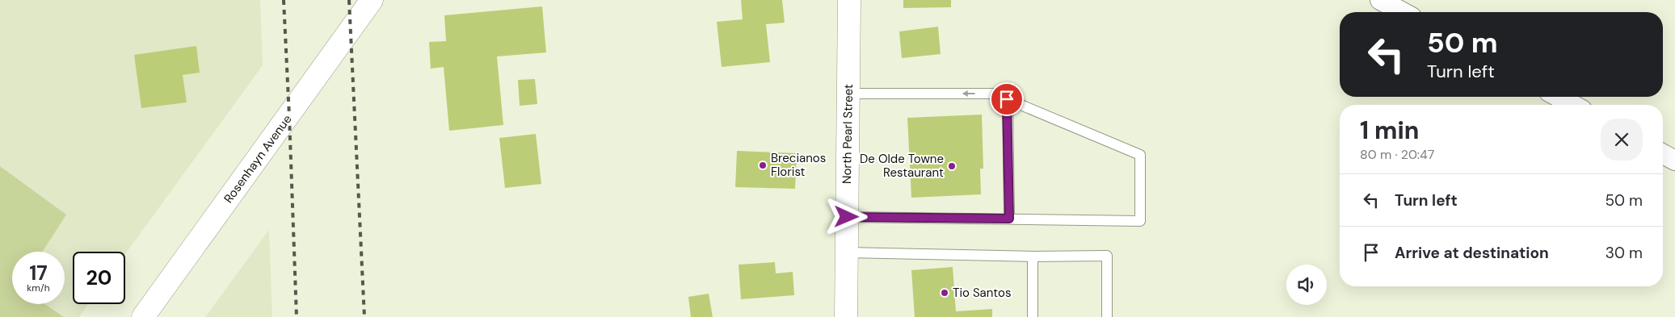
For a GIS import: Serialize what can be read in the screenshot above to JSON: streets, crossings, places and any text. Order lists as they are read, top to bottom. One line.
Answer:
{"streets":{"street":["North Pearl Street","Rosenhayn Avenue"]},"places":["Brecianos Florist","De Olde Towne Restaurant","Tio Santos"],"page":{"turn":["50 m","Turn left"],"heading":["1 min","80 m · 20:47"],"list":[{"name":"Turn left","value":"50 m"},{"name":"Arrive at destination","value":"30 m"}],"speed":"17 km/h","limit":"20"}}
